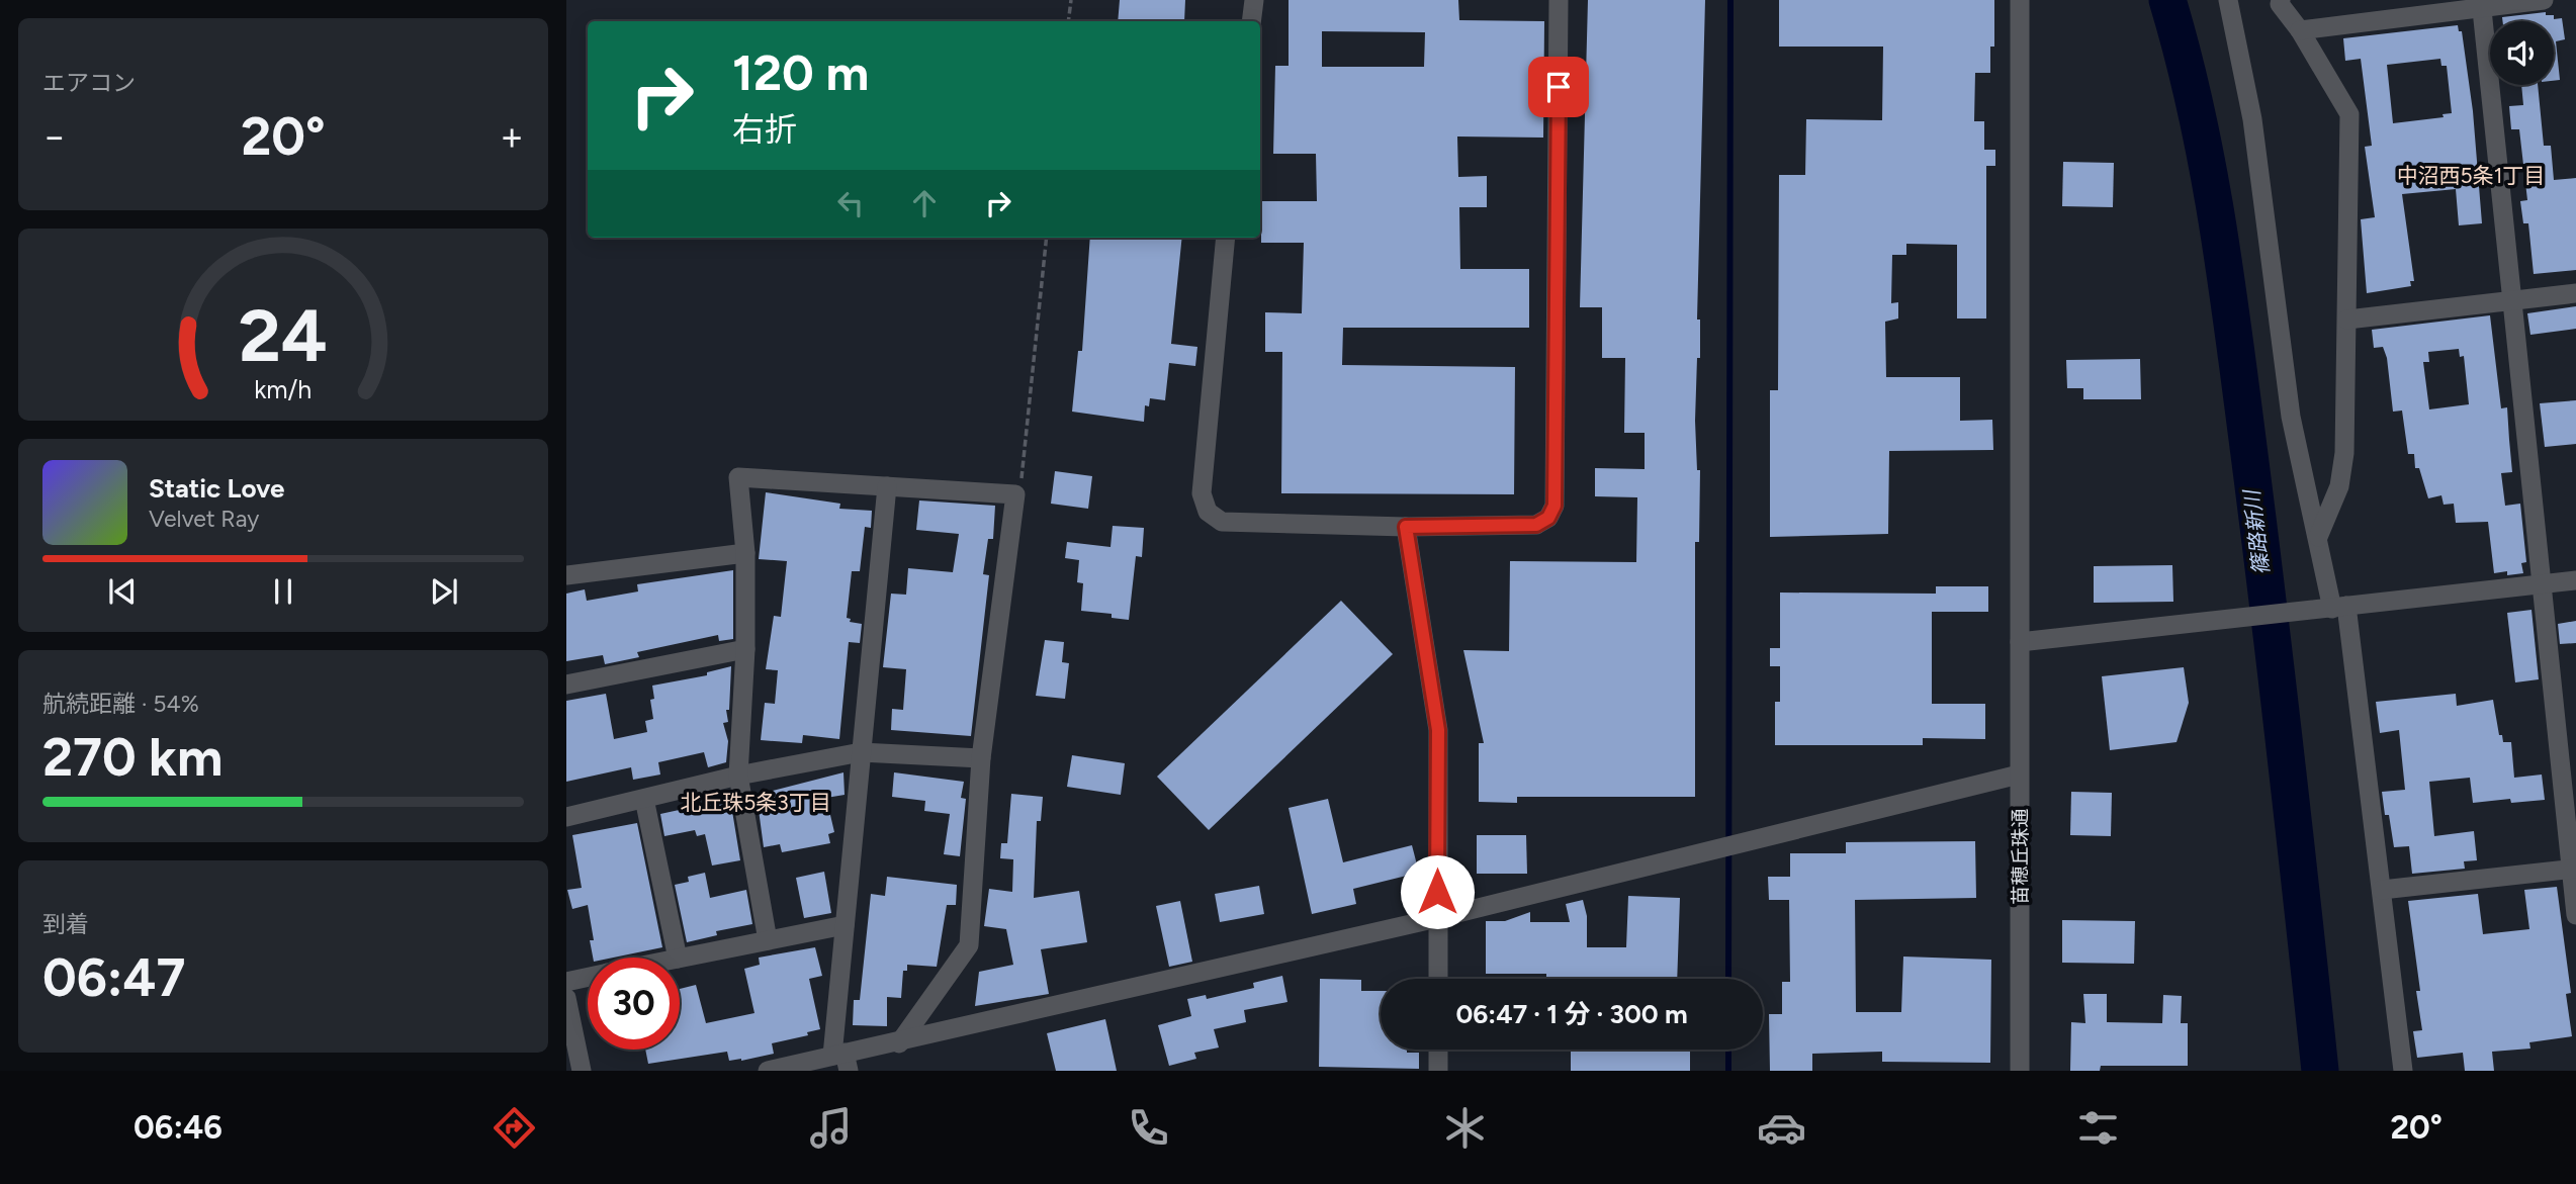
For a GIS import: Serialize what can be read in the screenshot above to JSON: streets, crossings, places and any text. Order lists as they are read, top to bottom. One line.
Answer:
{"streets":{"street":["苗穂丘珠通"]},"districts":["中沼西5条1丁目","北丘珠5条3丁目"],"water":["篠路新川"],"page":{"tile":["エアコン",["航続距離 · 54%","270 km"],["到着","06:47"]],"turn":["120 m","右折"],"heat":["−","20°","+"],"song":["Static Love","Velvet Ray"],"limit":"30","trip":"06:47 · 1 分 · 300 m","tabs":["06:46","20°"],"gauge":["24","km/h"]}}
